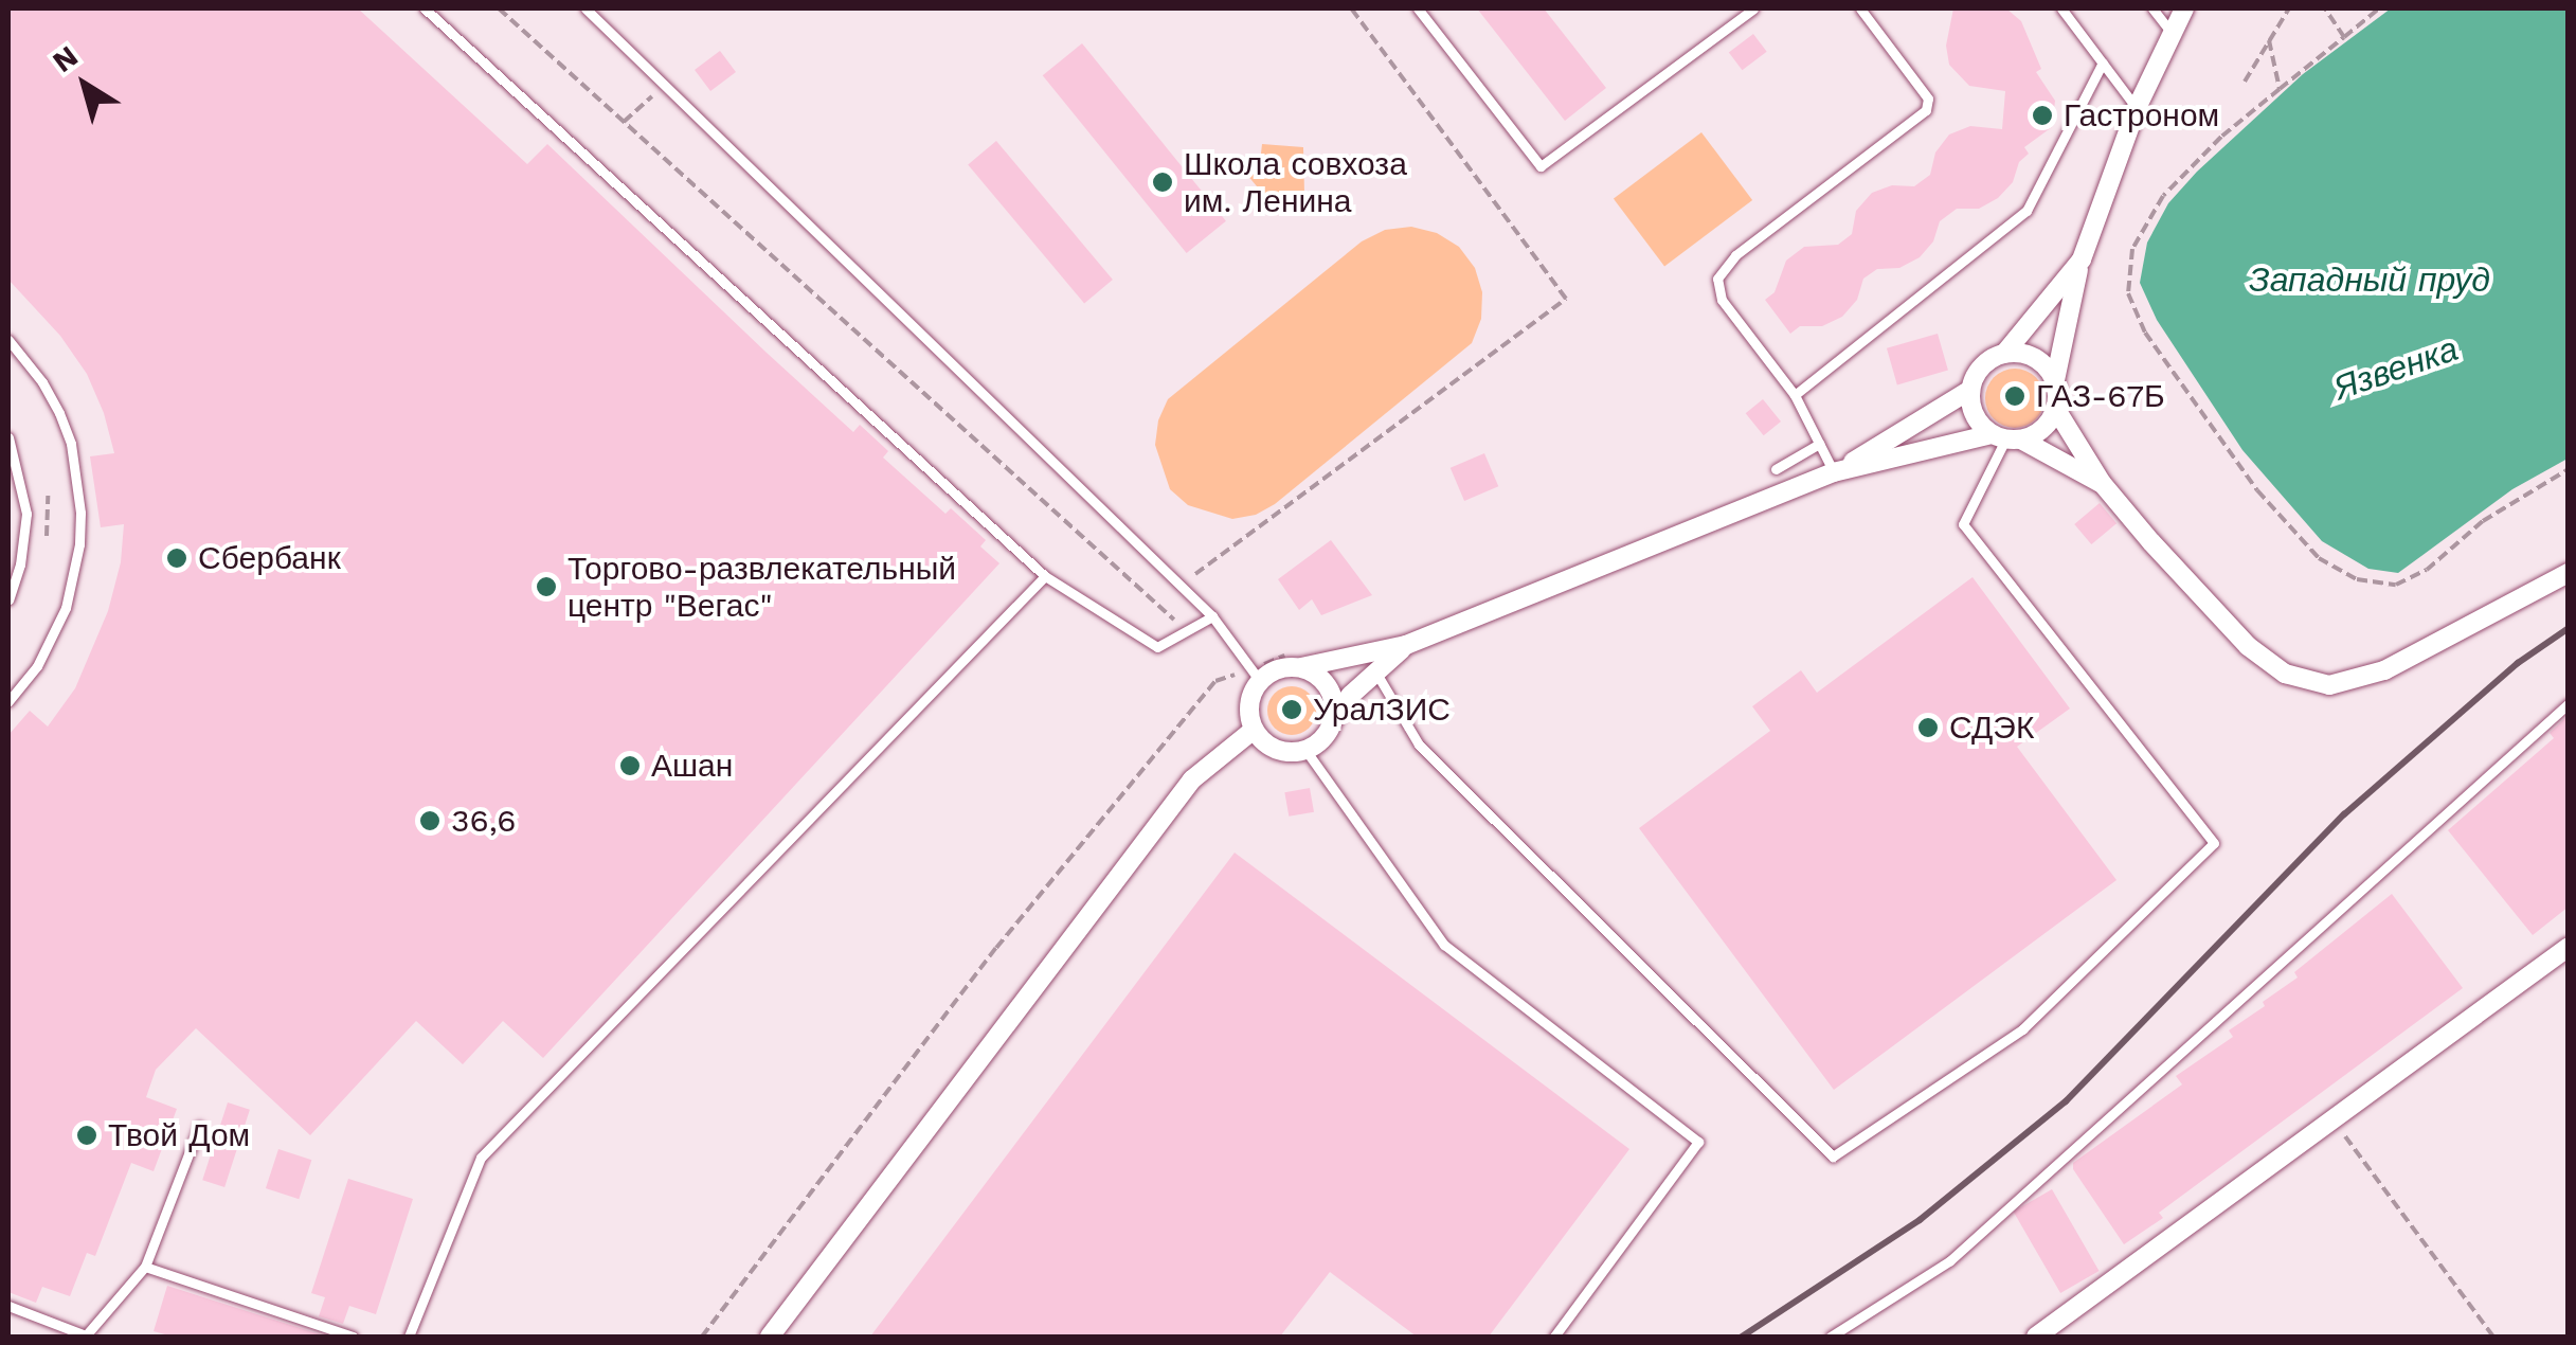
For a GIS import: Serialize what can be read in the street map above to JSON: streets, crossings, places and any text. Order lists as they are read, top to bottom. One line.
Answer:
{"water":["Западный пруд","Язвенка"],"places":["Гастроном","Школа совхоза им. Ленина","ГАЗ-67Б","Сбербанк","Торгово-развлекательный центр \"Вегас\"","УралЗИС","СДЭК","Ашан","36,6","Твой Дом"],"north":"top left"}
